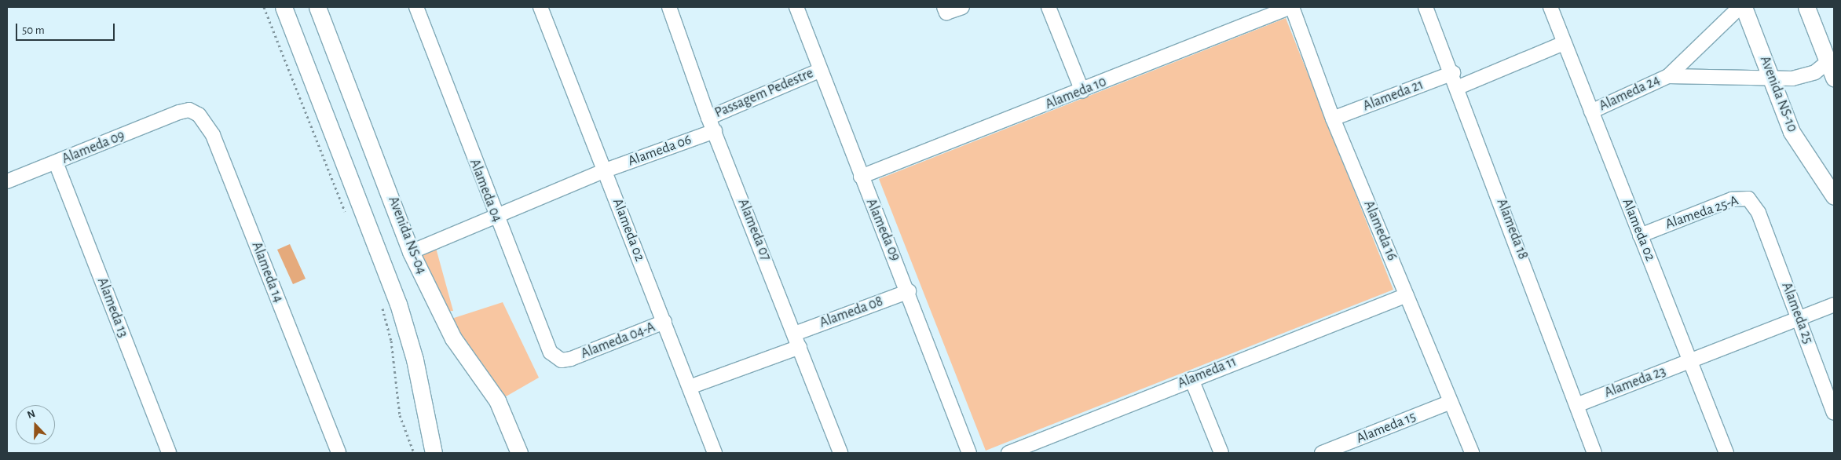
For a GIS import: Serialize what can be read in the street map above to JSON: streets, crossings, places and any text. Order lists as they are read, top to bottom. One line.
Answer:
{"streets":{"street":["Passagem Pedestre","Alameda 10","Alameda 24","Avenida NS-10","Alameda 21","Alameda 09","Alameda 06","Alameda 04","Alameda 25-A","Alameda 18","Alameda 02","Alameda 07","Alameda 16","Avenida NS-04","Alameda 14","Alameda 13","Alameda 08","Alameda 25","Alameda 04-A","Alameda 11","Alameda 23","Alameda 15"]},"crossings":[["Passagem Pedestre","Alameda 09"],["Passagem Pedestre","Alameda 07"],["Alameda 10","Alameda 09"],["Alameda 10","Alameda 16"],["Alameda 24","Alameda 02"],["Alameda 21","Alameda 18"],["Alameda 21","Alameda 16"],["Alameda 09","Alameda 14"],["Alameda 09","Alameda 13"],["Alameda 09","Alameda 08"],["Alameda 06","Alameda 02"],["Alameda 06","Alameda 07"],["Alameda 04","Alameda 04-A"],["Alameda 25-A","Alameda 02"],["Alameda 25-A","Alameda 25"],["Alameda 18","Alameda 23"],["Alameda 02","Alameda 04-A"],["Alameda 02","Alameda 23"],["Alameda 07","Alameda 08"],["Alameda 16","Alameda 11"],["Alameda 16","Alameda 15"]],"scale_bar":"50 m","north":"top"}
